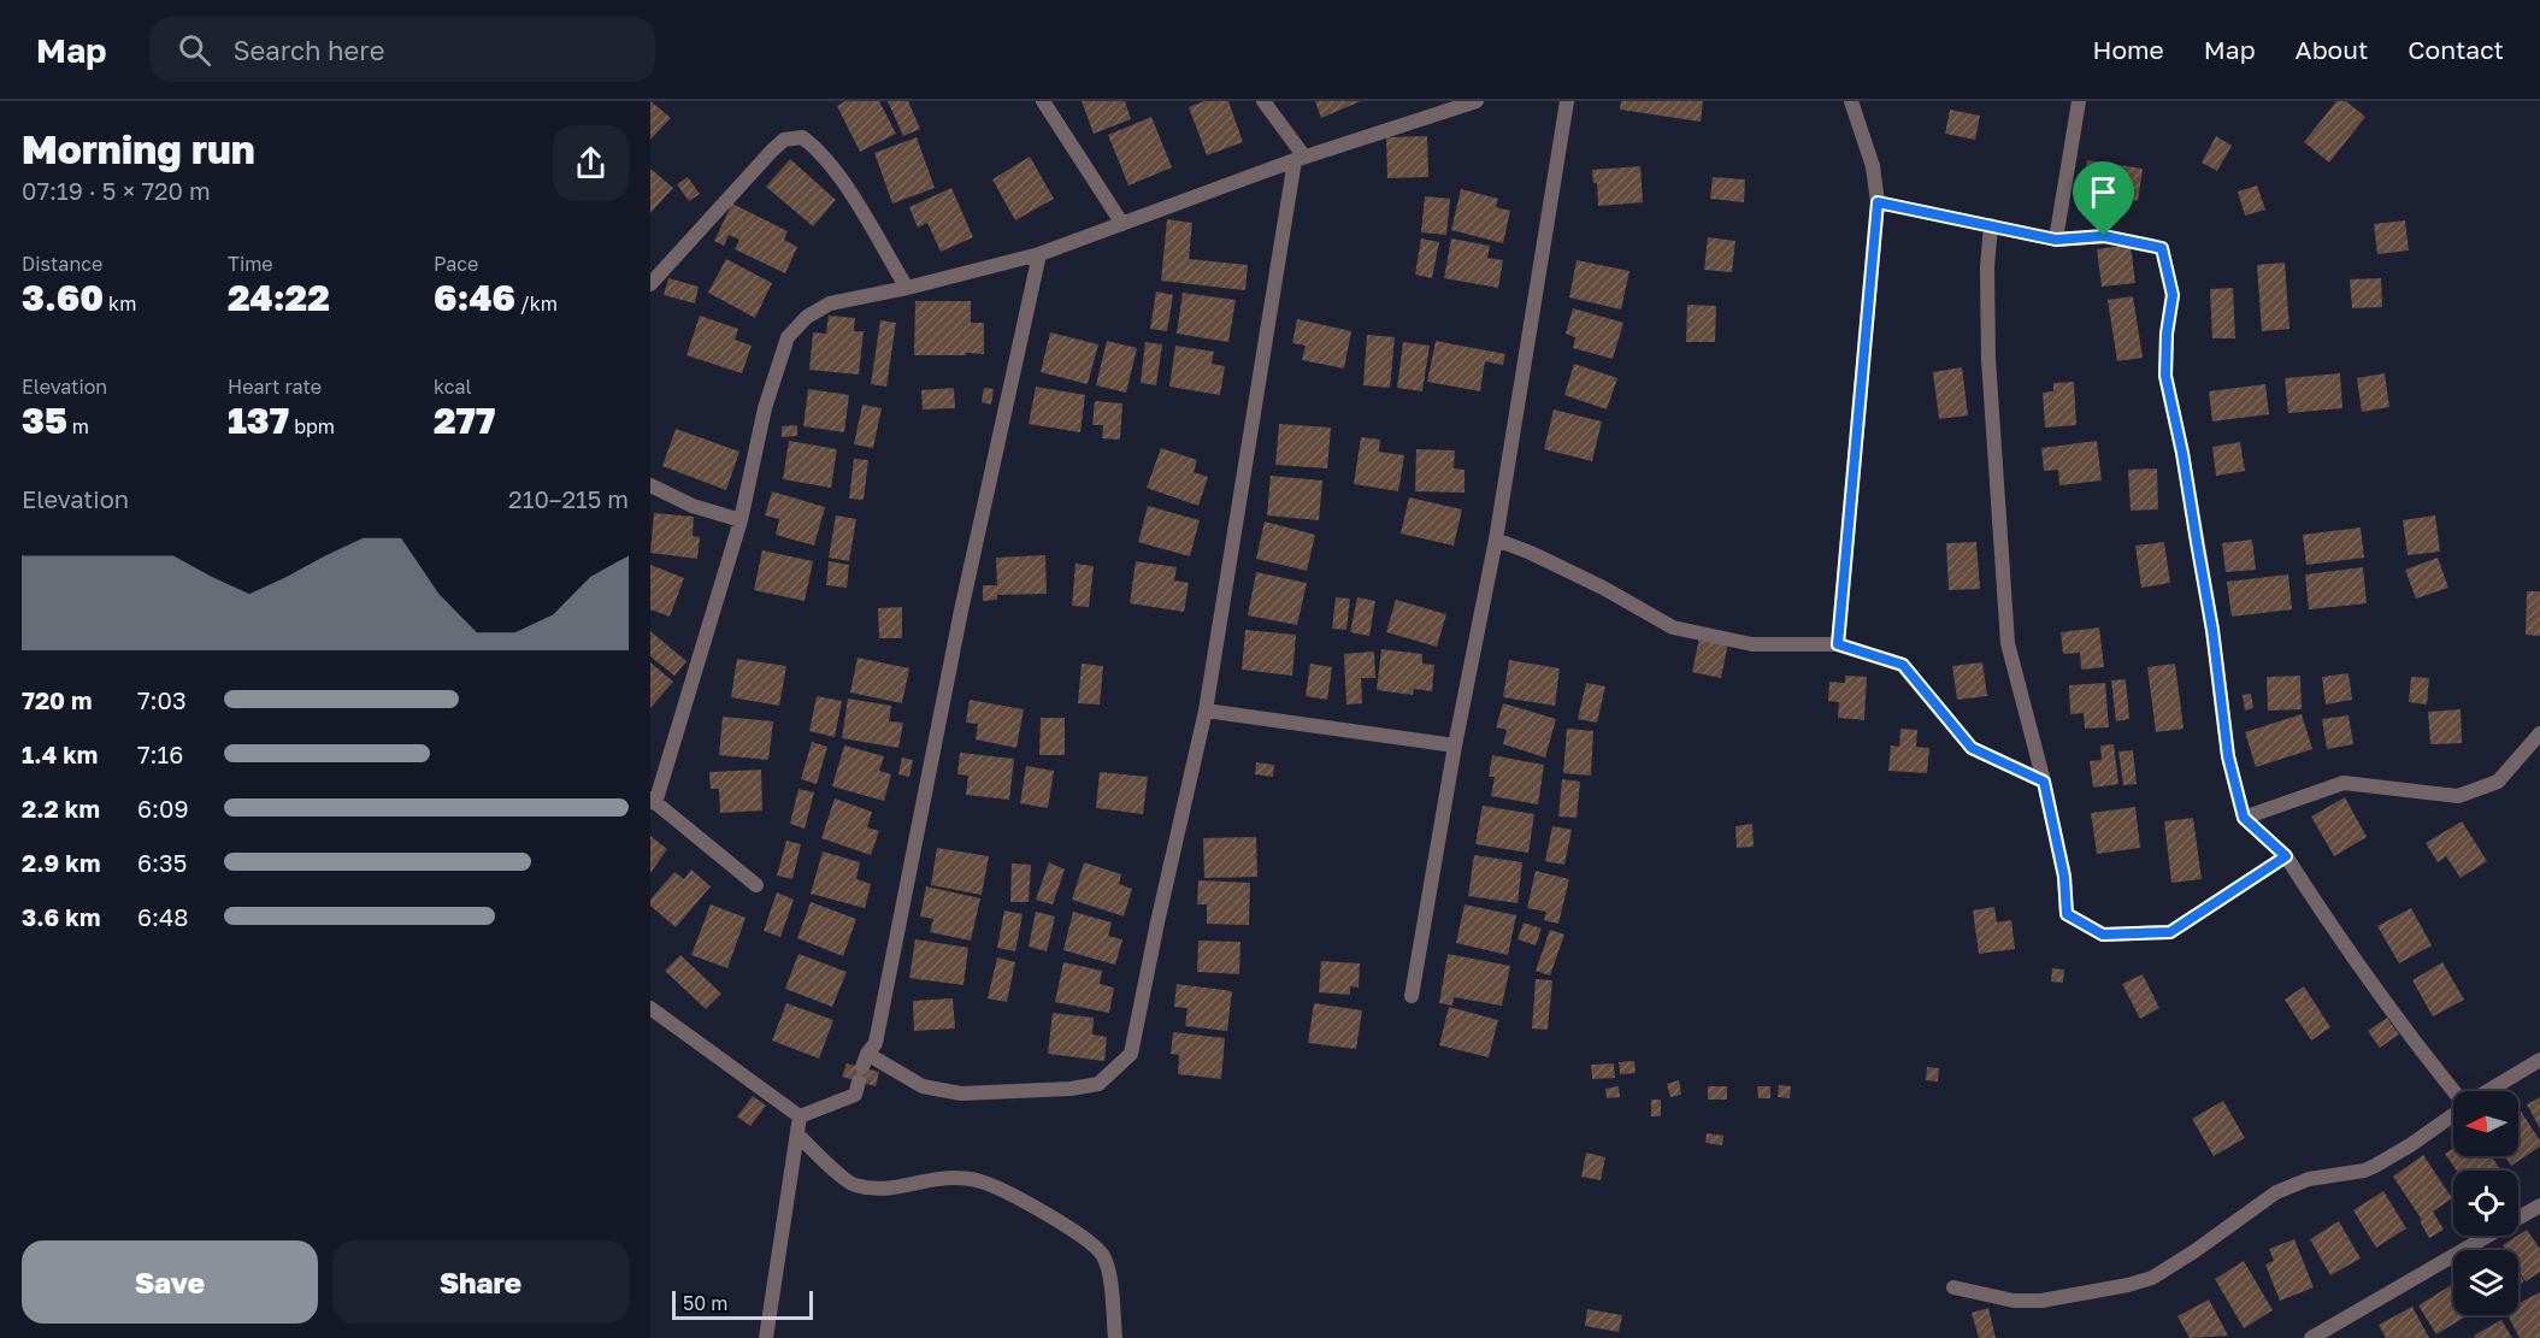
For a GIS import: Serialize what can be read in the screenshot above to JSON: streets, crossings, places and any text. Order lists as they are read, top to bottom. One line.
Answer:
{"scale_bar":"50 m","north":"left","page":{"header":"Map","search":"Search here","nav":["Home","Map","About","Contact"],"heading":["Morning run","07:19 · 5 × 720 m"],"stats":[["Distance","3.60 km"],["Time","24:22"],["Pace","6:46 /km"],["Elevation","35 m"],["Heart rate","137 bpm"],["kcal","277"]],"chart":["Elevation","210–215 m"],"list":[{"name":"720 m","note":"7:03"},{"name":"1.4 km","note":"7:16"},{"name":"2.2 km","note":"6:09"},{"name":"2.9 km","note":"6:35"},{"name":"3.6 km","note":"6:48"}],"buttons":["Save","Share"],"scale":"50 m"}}
